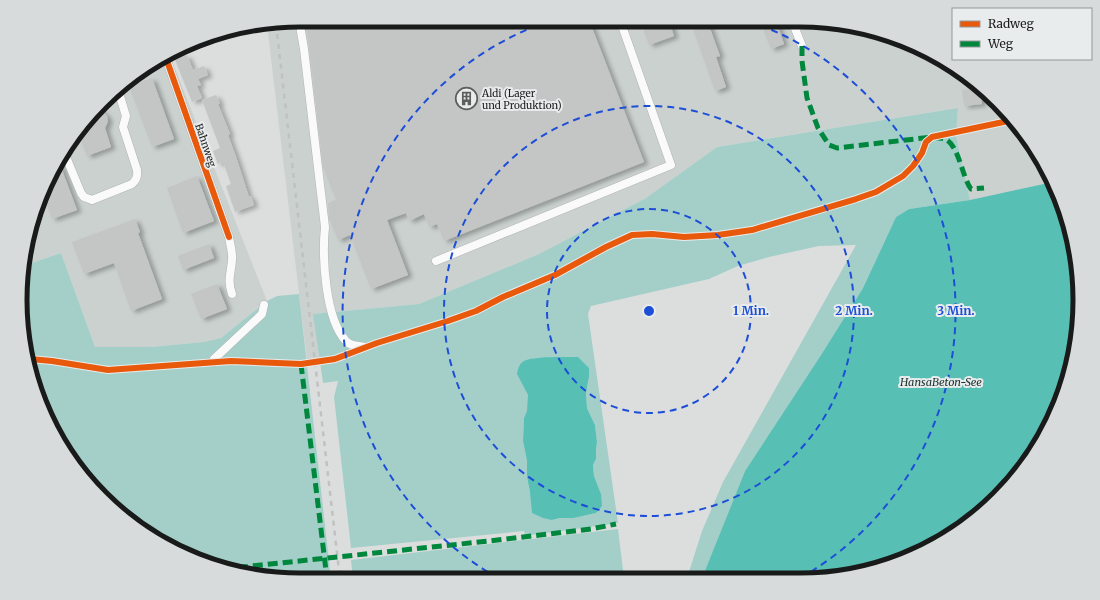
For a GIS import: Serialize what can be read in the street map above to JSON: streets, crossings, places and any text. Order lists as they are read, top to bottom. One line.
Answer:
{"streets":{"street":["Bahnweg"]},"water":["HansaBeton-See"],"places":{"building":["Aldi (Lager und Produktion)"]},"legend":["Radweg","Weg"],"rings":["1 Min.","2 Min.","3 Min."]}
